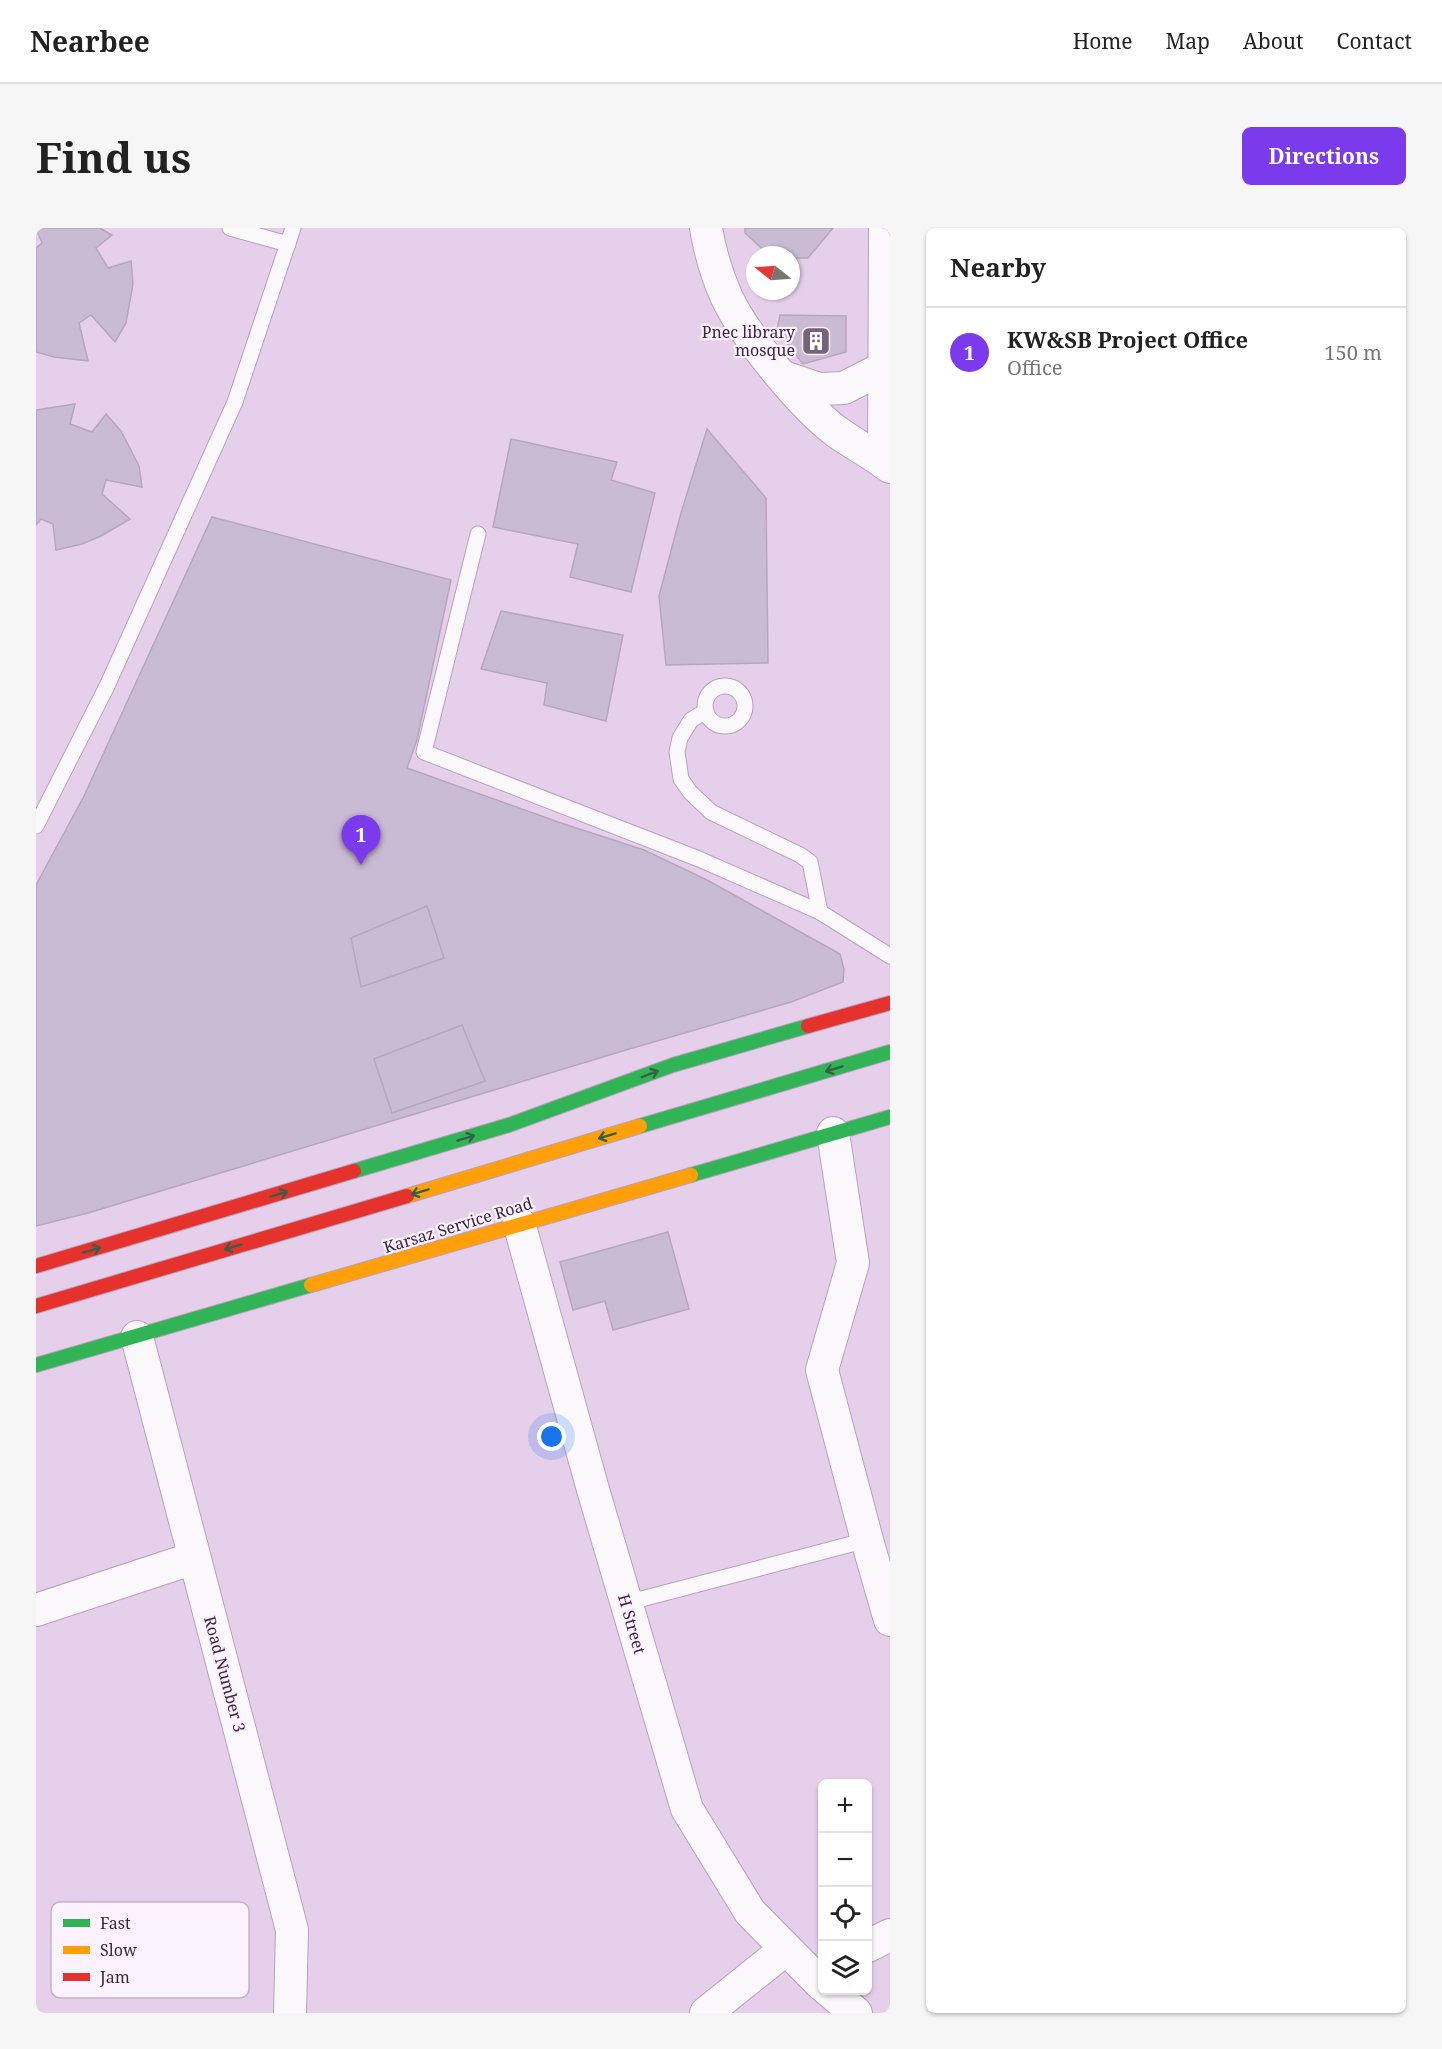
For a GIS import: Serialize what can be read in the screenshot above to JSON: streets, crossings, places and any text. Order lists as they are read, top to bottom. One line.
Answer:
{"streets":{"main road":["Karsaz Service Road"],"street":["H Street","Road Number 3"]},"crossings":[["Karsaz Service Road","H Street"],["Karsaz Service Road","Road Number 3"]],"places":{"building":["Pnec library mosque"]},"legend":["Fast","Slow","Jam"],"north":"left","page":{"header":"Nearbee","nav":["Home","Map","About","Contact"],"buttons":"Directions","title":"Find us","heading":"Nearby","list":[{"mark":"1","name":"KW&SB Project Office","note":"Office","value":"150 m"}],"pins":"1","map_buttons":["+","−"]}}
